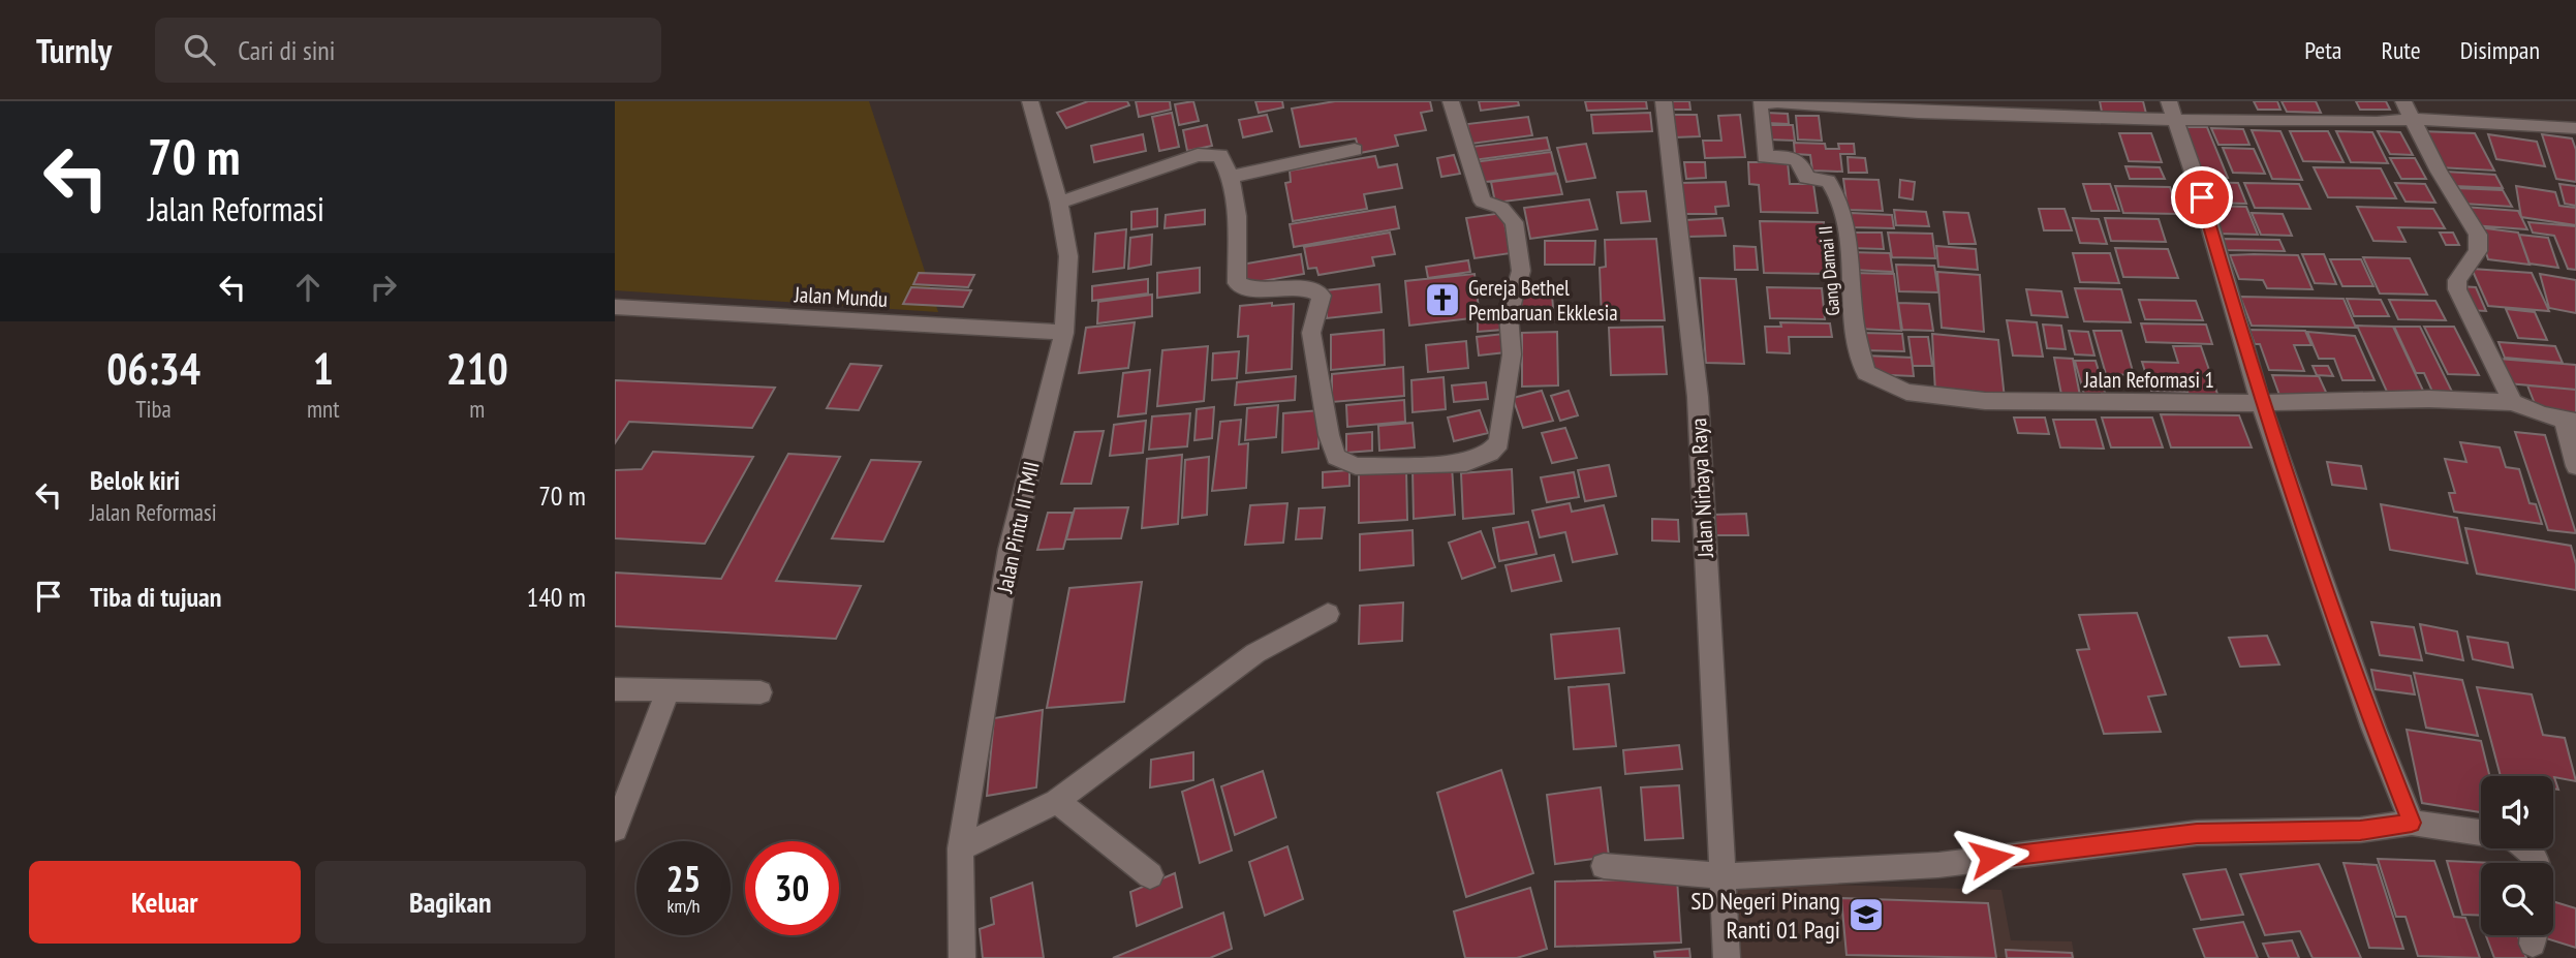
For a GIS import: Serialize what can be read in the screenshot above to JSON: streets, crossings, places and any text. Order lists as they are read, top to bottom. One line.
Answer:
{"streets":{"street":["Gang Damai II","Jalan Mundu","Jalan Reformasi 1","Jalan Nirbaya Raya","Jalan Pintu II TMII"]},"crossings":[["Gang Damai II","Jalan Reformasi 1"],["Jalan Mundu","Jalan Pintu II TMII"]],"places":{"church":["Gereja Bethel Pembaruan Ekklesia"],"school or university":["SD Negeri Pinang Ranti 01 Pagi"]},"page":{"header":"Turnly","search":"Cari di sini","nav":["Peta","Rute","Disimpan"],"turn":["70 m","Jalan Reformasi"],"eta":["06:34","Tiba","1","mnt","210","m"],"list":[{"name":"Belok kiri","note":"Jalan Reformasi","value":"70 m"},{"name":"Tiba di tujuan","value":"140 m"}],"speed":"25 km/h","limit":"30","buttons":["Keluar","Bagikan"]}}
